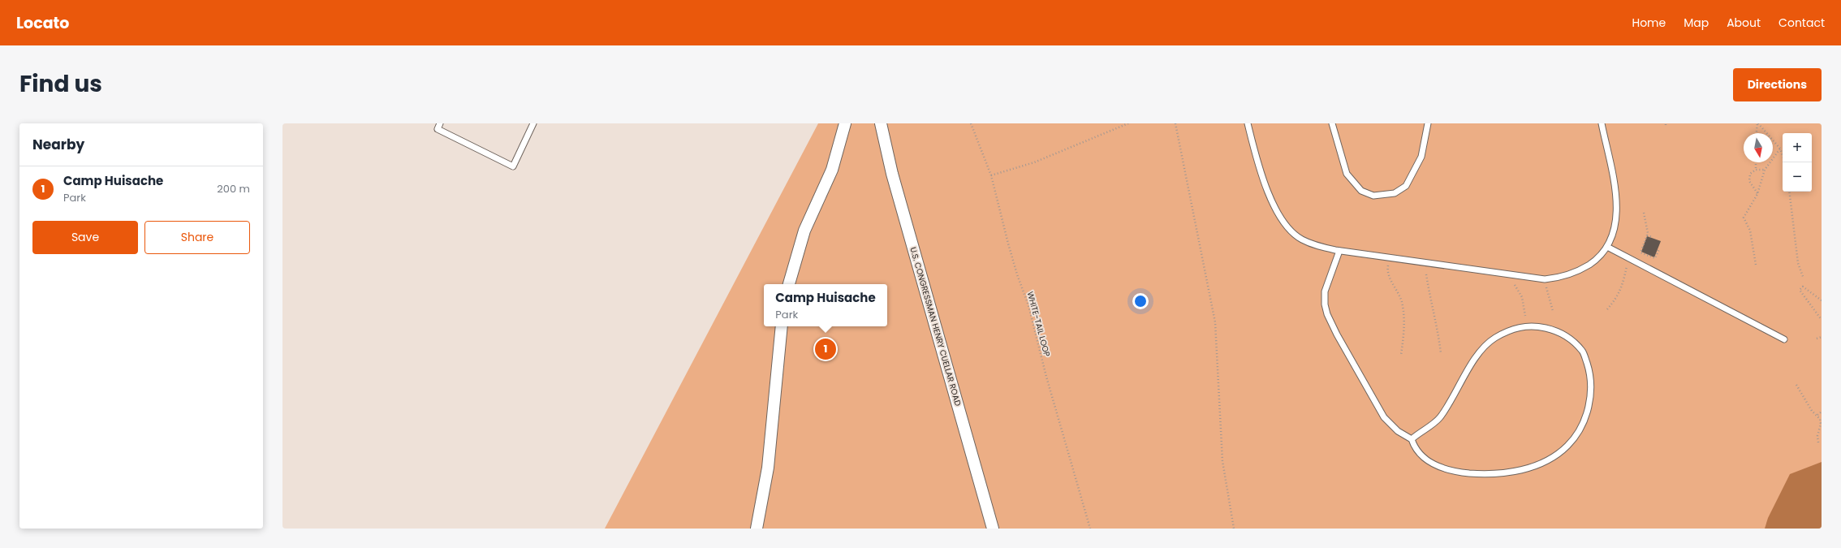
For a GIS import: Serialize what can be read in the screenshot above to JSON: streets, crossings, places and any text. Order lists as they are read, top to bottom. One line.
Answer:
{"streets":{"street":["U.S. CONGRESSMAN HENRY CUELLAR ROAD"],"path":["WHITE-TAIL LOOP"]},"north":"bottom","page":{"header":"Locato","nav":["Home","Map","About","Contact"],"title":"Find us","buttons":["Directions",["Save","Share"]],"heading":"Nearby","map_buttons":["+","−"],"list":[{"mark":"1","name":"Camp Huisache","note":"Park","value":"200 m"}],"popup":["Camp Huisache","Park"],"pins":"1"}}
